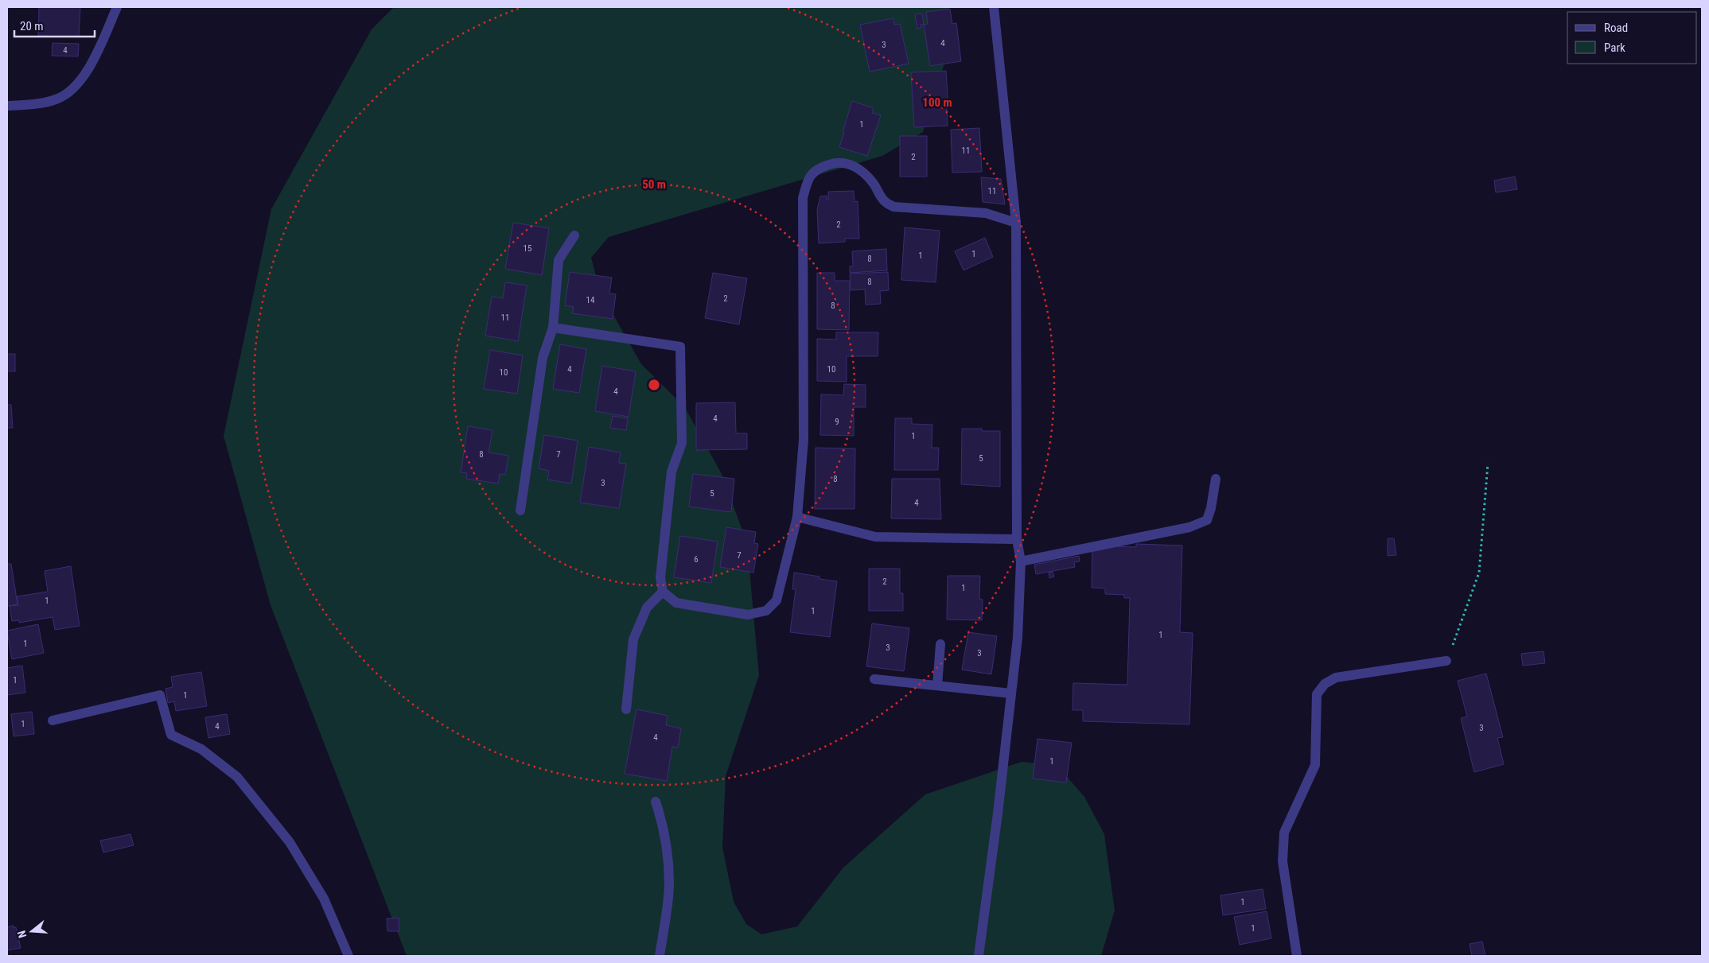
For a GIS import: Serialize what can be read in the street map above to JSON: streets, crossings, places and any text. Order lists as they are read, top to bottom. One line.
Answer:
{"house_numbers":["4","3","4","1","11","2","11","2","15","1","1","8","8","2","14","8","11","4","10","10","4","4","9","1","8","7","5","8","3","5","4","7","6","2","1","1","1","1","1","3","3","1","1","1","4","3","4","1","1","1"],"legend":["Road","Park"],"scale_bar":"20 m","north":"left","rings":["100 m","50 m"]}
